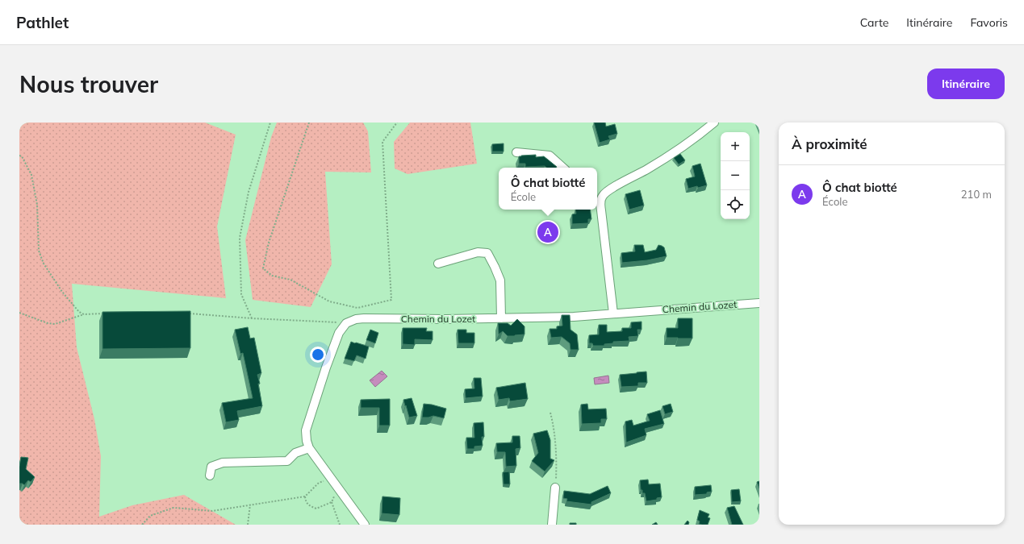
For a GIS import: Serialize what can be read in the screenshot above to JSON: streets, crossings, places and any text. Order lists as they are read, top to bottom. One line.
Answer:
{"streets":{"street":["Chemin du Lozet"]},"page":{"header":"Pathlet","nav":["Carte","Itinéraire","Favoris"],"buttons":"Itinéraire","title":"Nous trouver","heading":"À proximité","map_buttons":["+","−"],"list":[{"mark":"A","name":"Ô chat biotté","note":"École","value":"210 m"}],"popup":["Ô chat biotté","École"],"pins":"A"}}
